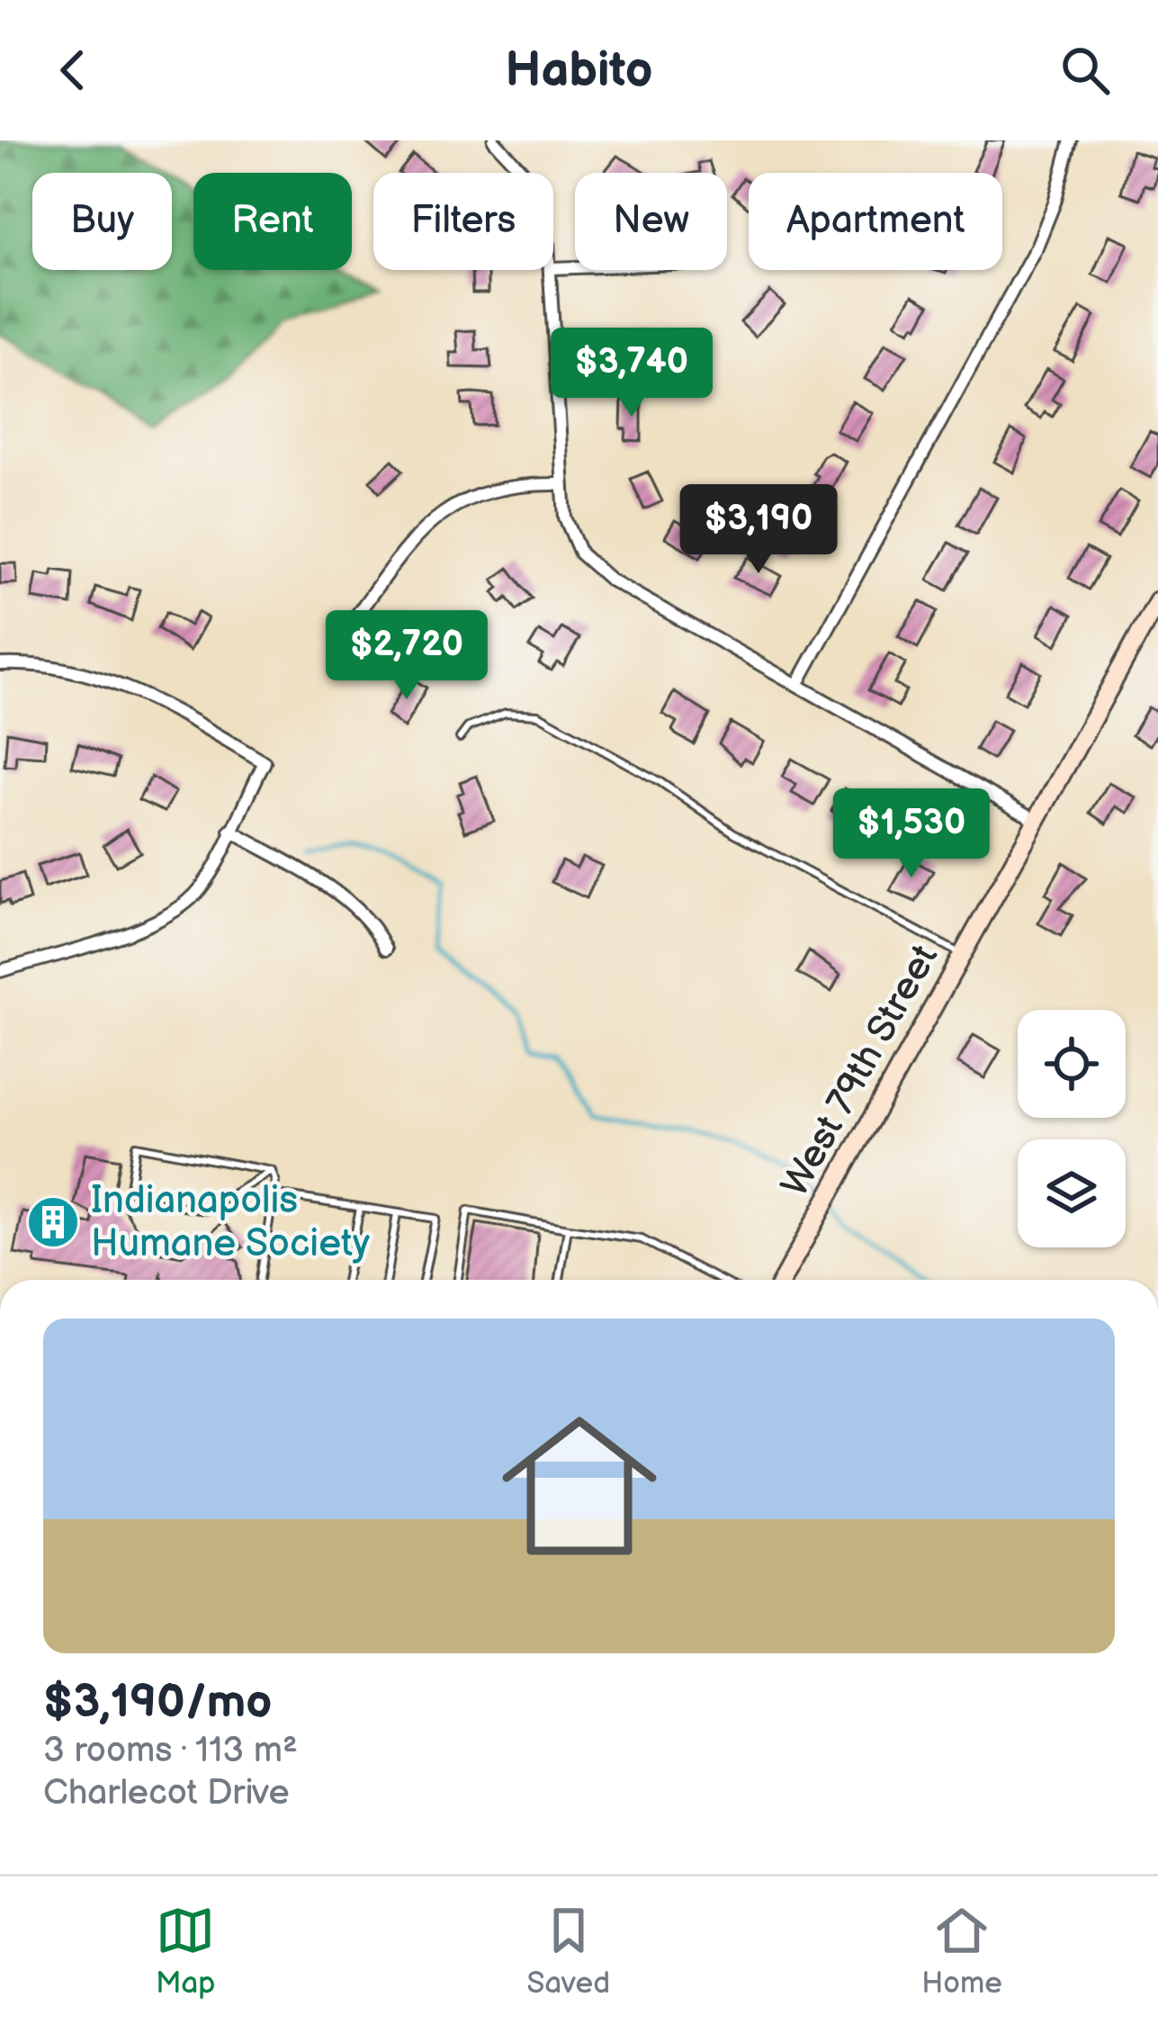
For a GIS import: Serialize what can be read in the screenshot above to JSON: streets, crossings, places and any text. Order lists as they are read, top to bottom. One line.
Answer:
{"streets":{"main road":["West 79th Street"]},"places":{"building":["Indianapolis Humane Society"]},"page":{"header":"Habito","chip":["Buy","Rent","Filters","New","Apartment"],"price":["$3,740","$3,190","$2,720","$1,530"],"list":[{"name":"$3,190/mo","note":"3 rooms · 113 m² · Charlecot Drive"}],"tabs":["Map","Saved","Home"]}}
